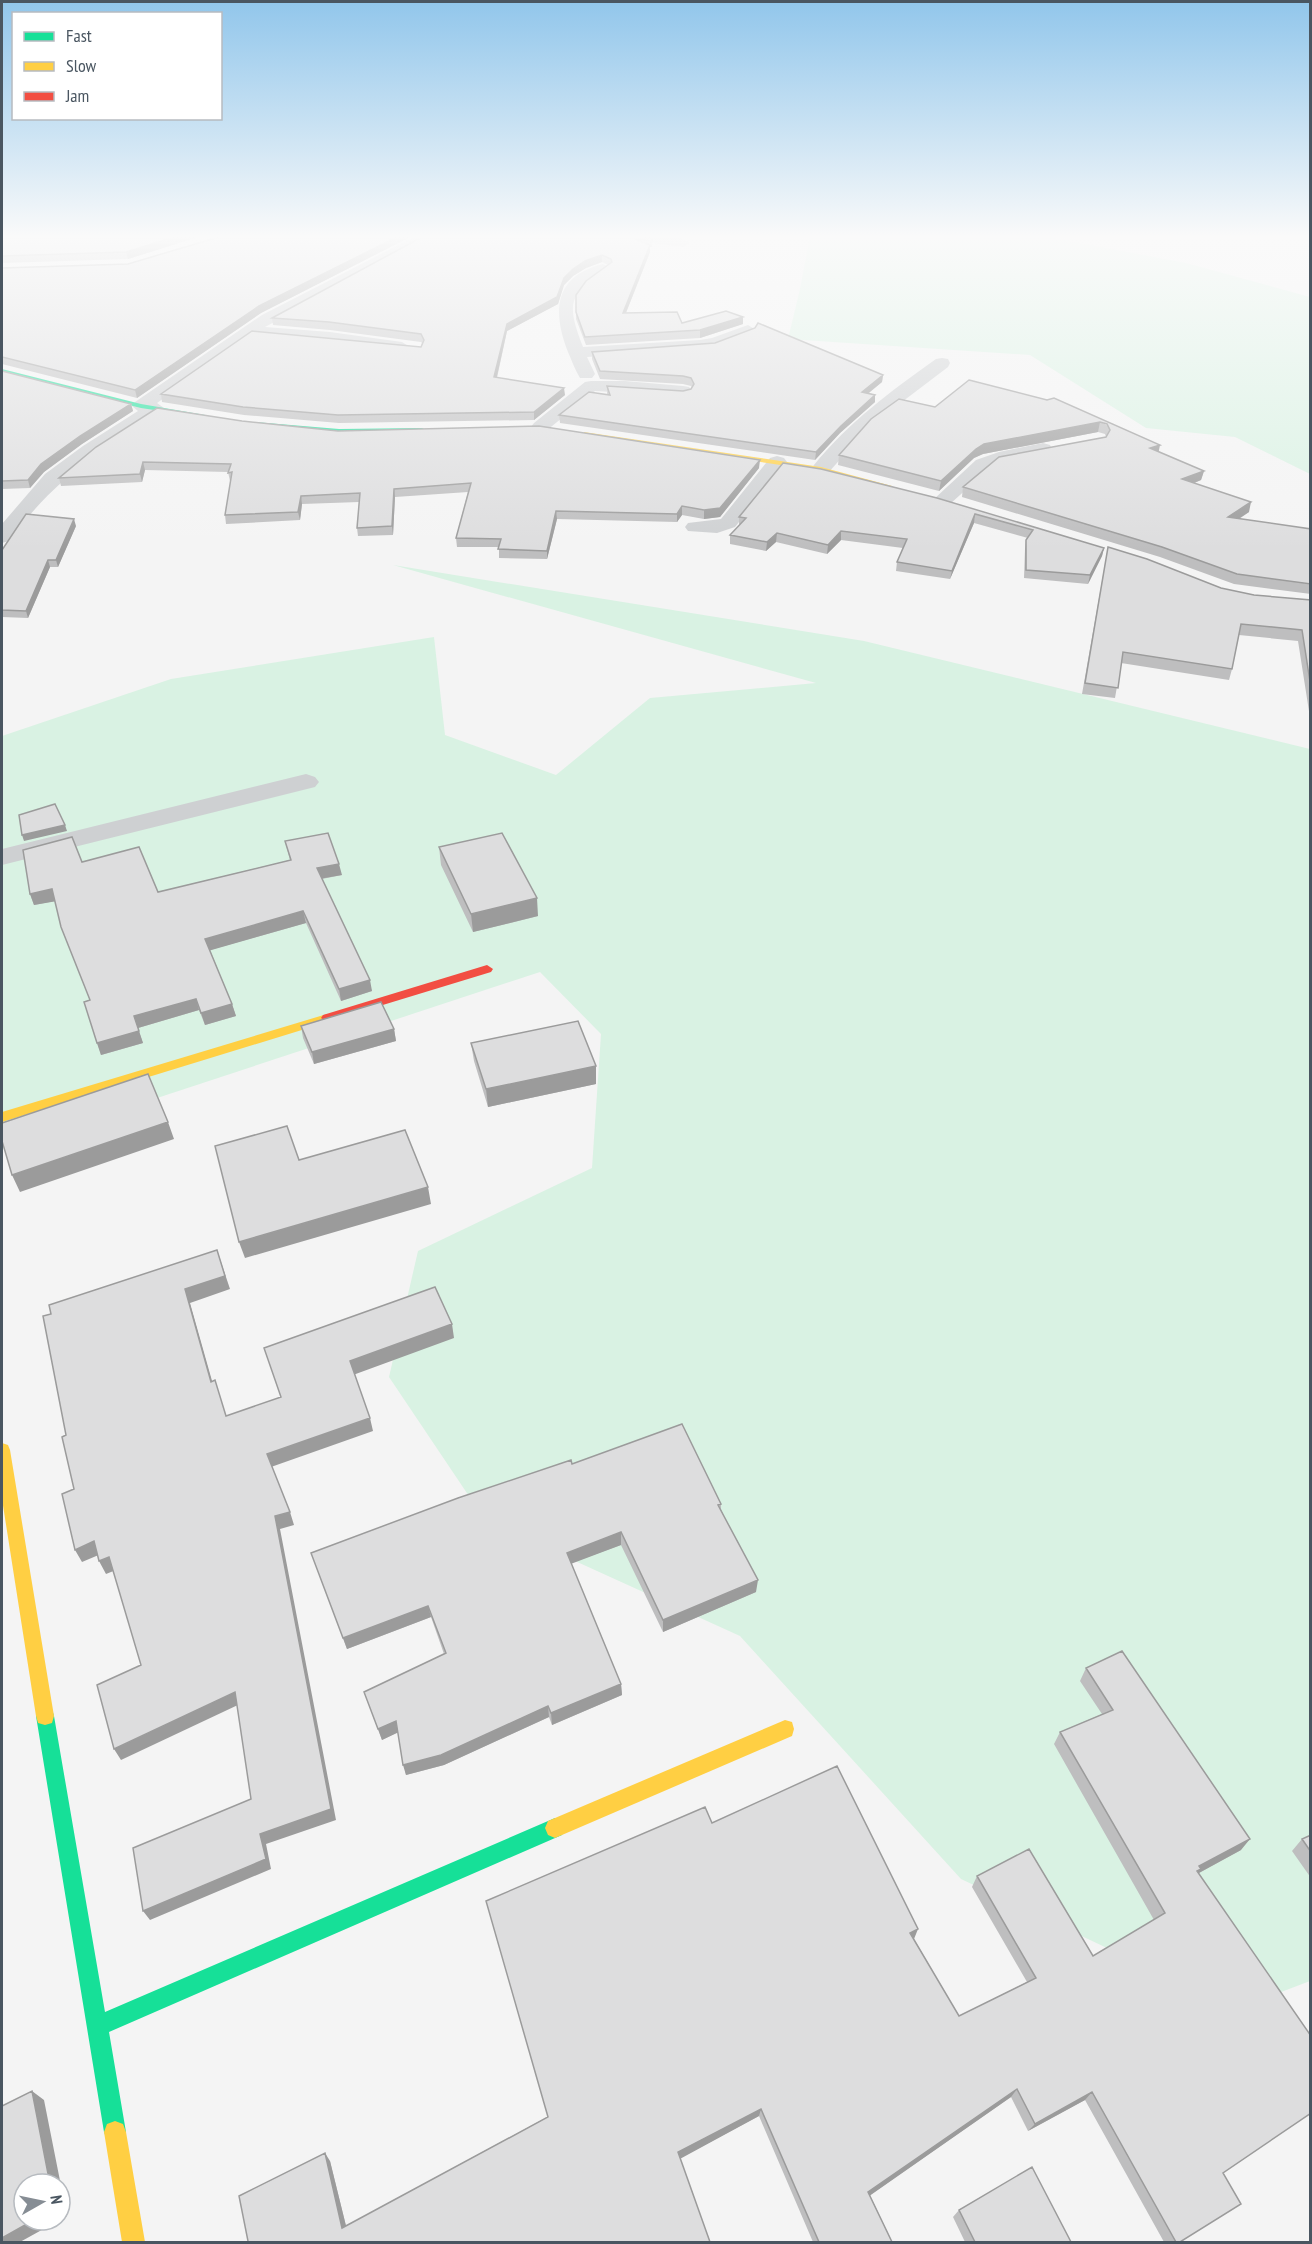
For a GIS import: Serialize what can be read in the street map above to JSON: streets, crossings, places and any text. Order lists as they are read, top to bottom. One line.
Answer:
{"legend":["Fast","Slow","Jam"],"north":"right"}
